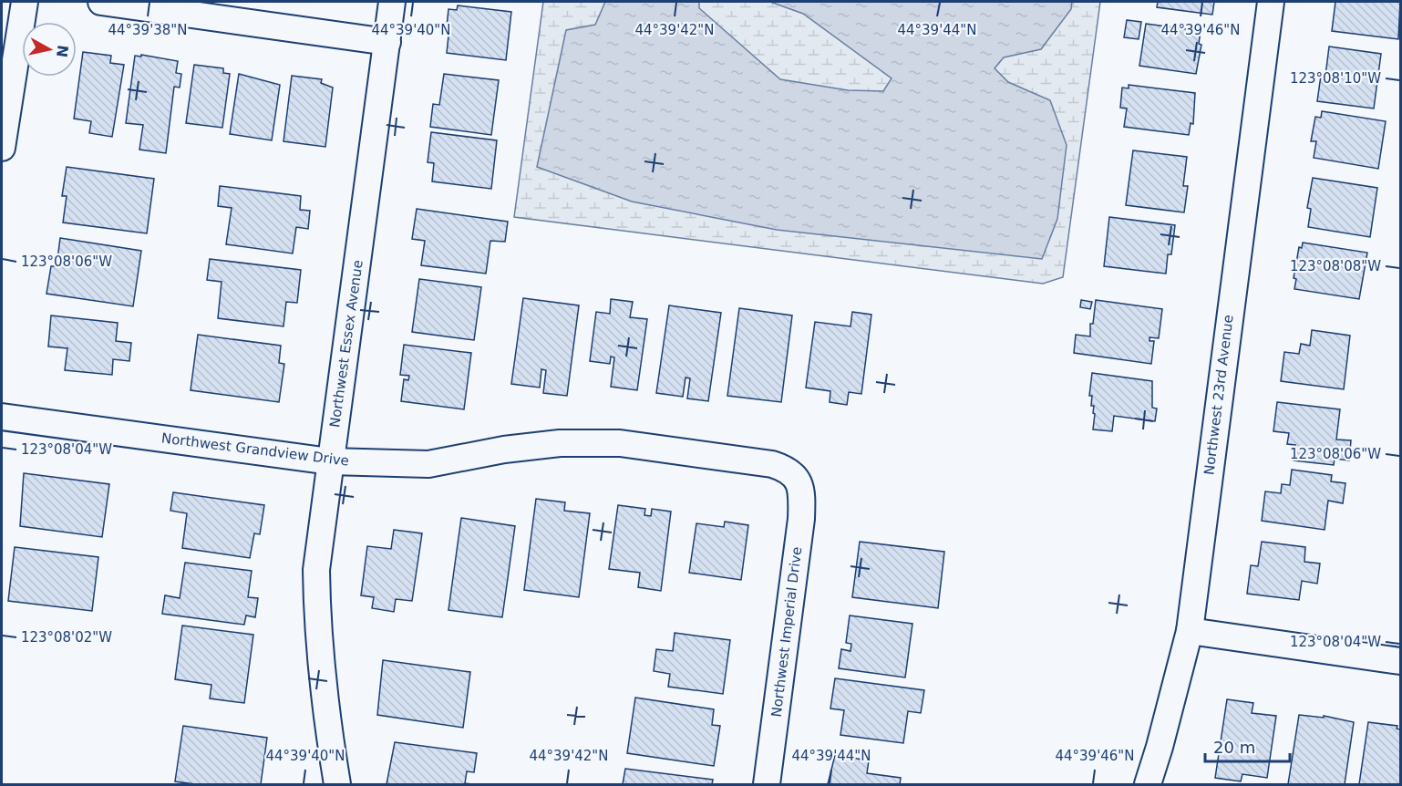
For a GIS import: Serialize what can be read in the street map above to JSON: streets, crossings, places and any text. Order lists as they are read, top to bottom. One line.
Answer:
{"streets":{"street":["Northwest Essex Avenue","Northwest 23rd Avenue","Northwest Grandview Drive","Northwest Imperial Drive"]},"crossings":[["Northwest Essex Avenue","Northwest Grandview Drive"],["Northwest Grandview Drive","Northwest Imperial Drive"]],"scale_bar":"20 m","north":"right","coordinates":["44°39'38\"N","44°39'40\"N","44°39'42\"N","44°39'44\"N","44°39'46\"N","123°08'10\"W","123°08'06\"W","123°08'08\"W","123°08'04\"W","123°08'02\"W"]}
